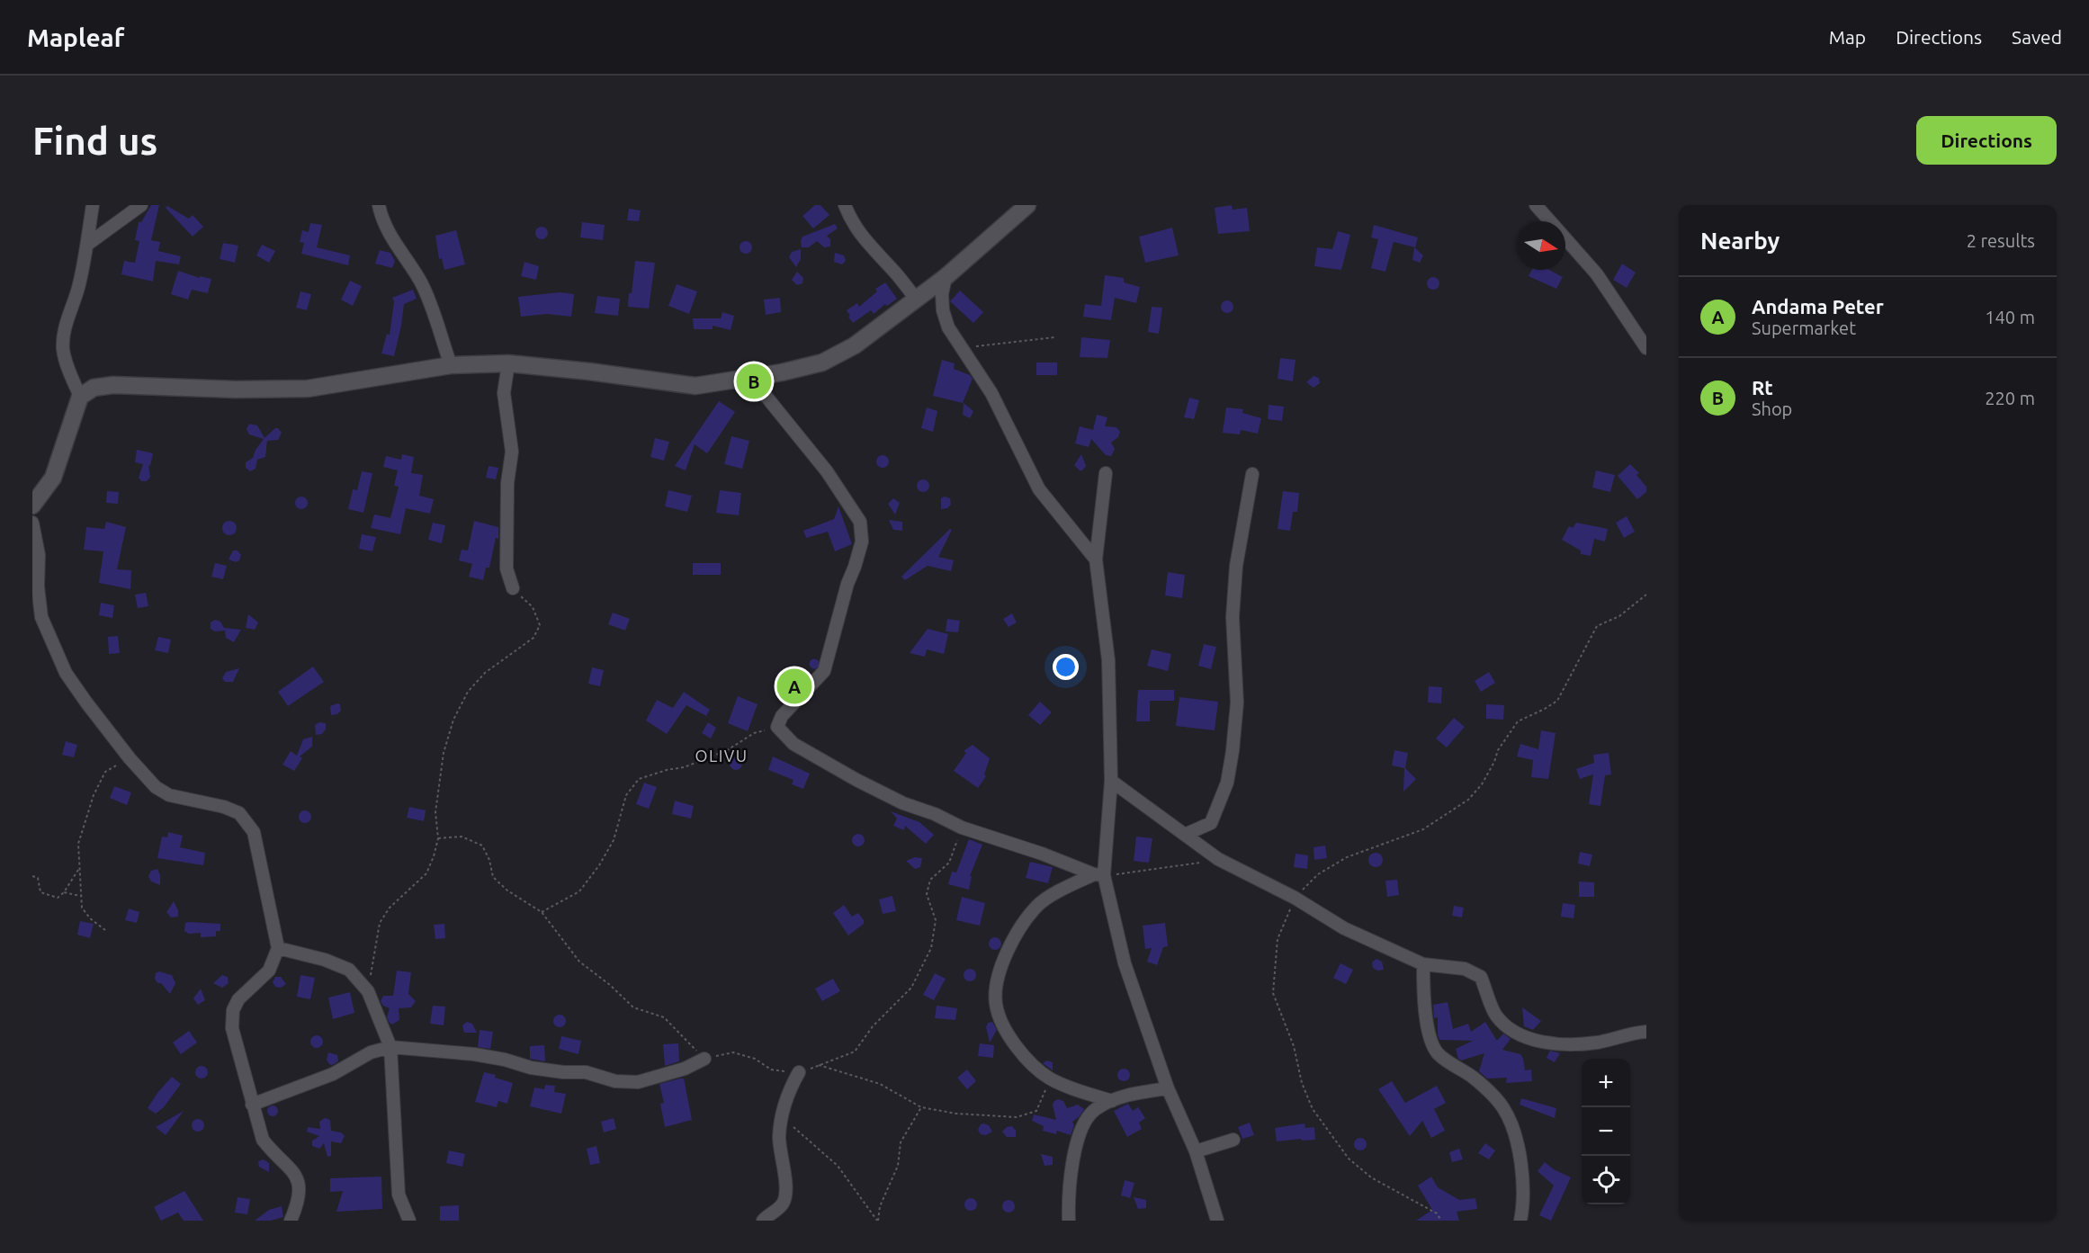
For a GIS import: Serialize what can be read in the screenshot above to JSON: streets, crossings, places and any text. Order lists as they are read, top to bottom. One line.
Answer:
{"districts":["OLIVU"],"north":"right","page":{"header":"Mapleaf","nav":["Map","Directions","Saved"],"buttons":"Directions","title":"Find us","heading":["Nearby","2 results"],"list":[{"mark":"A","name":"Andama Peter","note":"Supermarket","value":"140 m"},{"mark":"B","name":"Rt","note":"Shop","value":"220 m"}],"pins":["B","A"],"map_buttons":["+","−"]}}
